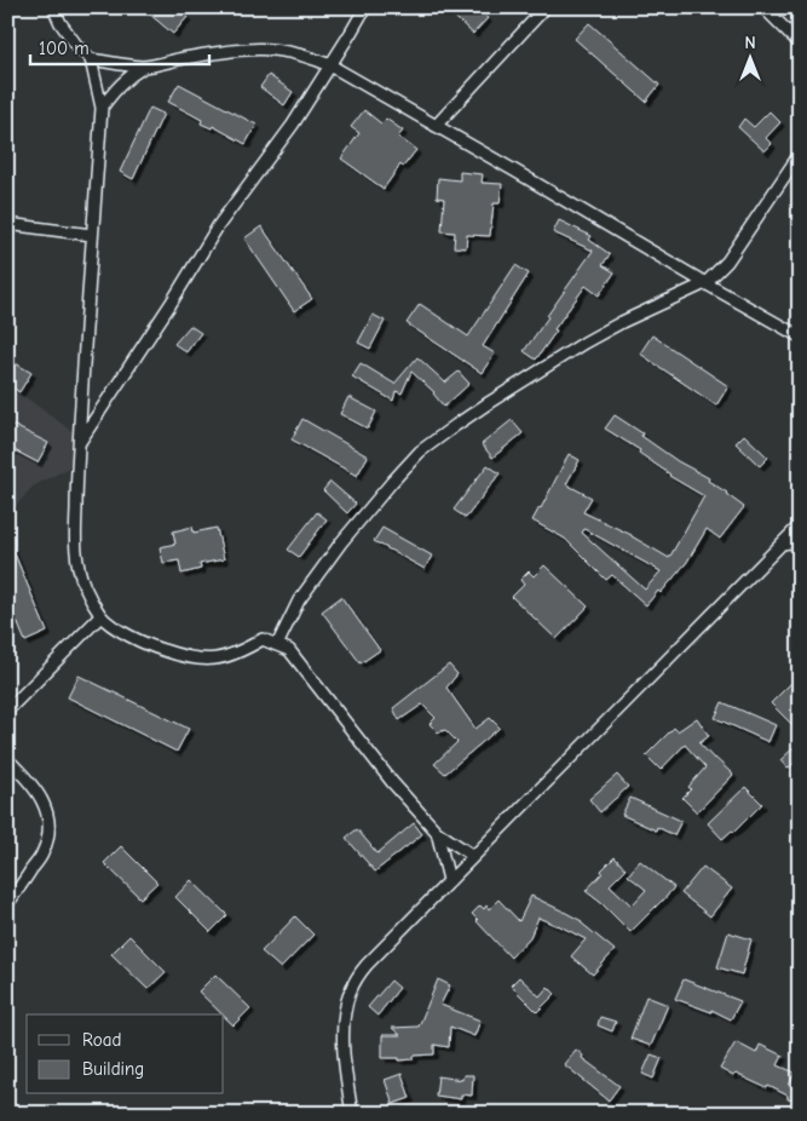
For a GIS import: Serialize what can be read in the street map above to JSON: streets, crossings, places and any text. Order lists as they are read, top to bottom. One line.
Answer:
{"legend":["Road","Building"],"scale_bar":"100 m","north":"top"}
